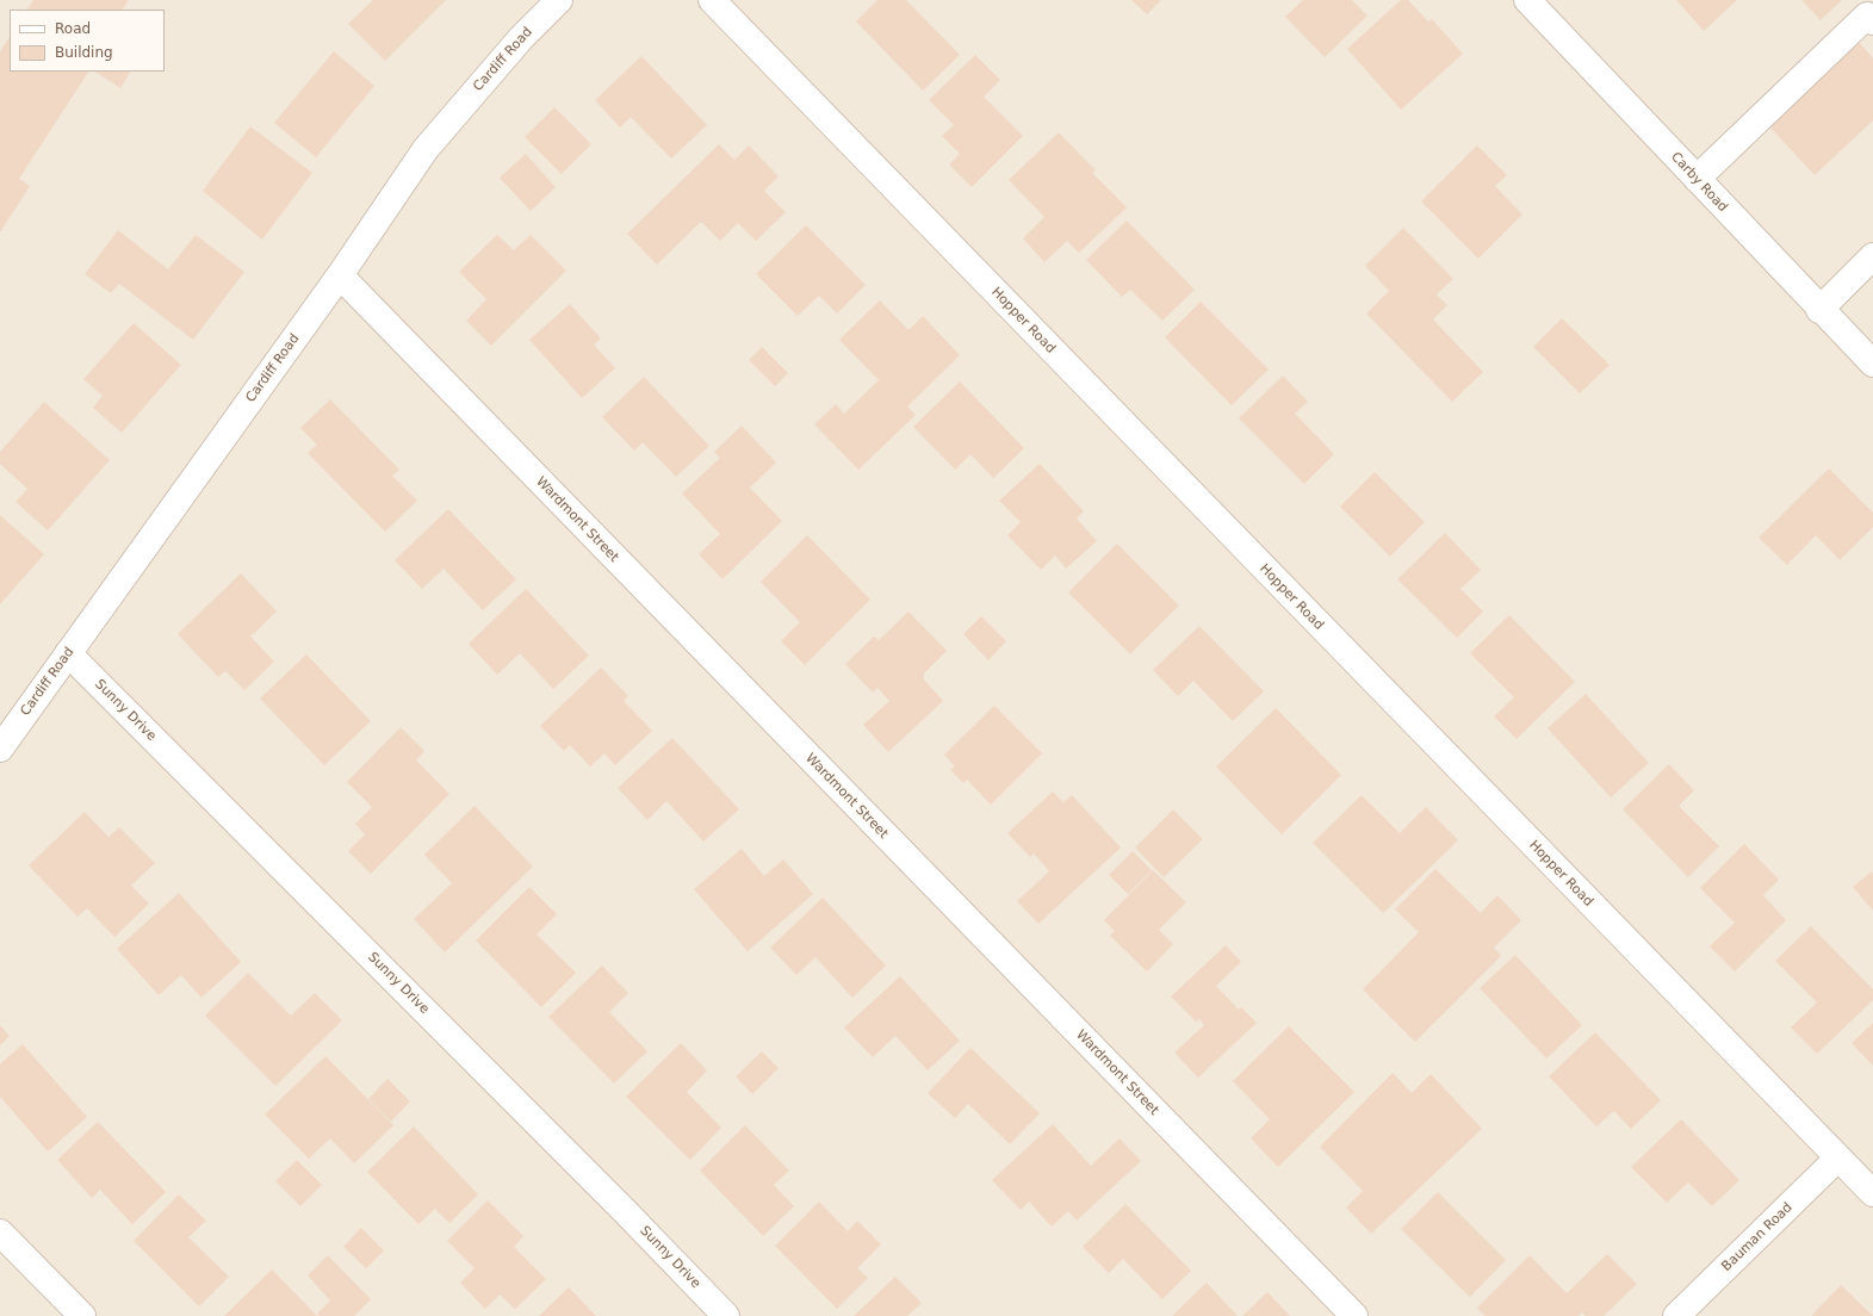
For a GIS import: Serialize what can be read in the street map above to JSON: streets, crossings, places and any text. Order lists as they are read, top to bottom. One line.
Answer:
{"streets":{"street":["Cardiff Road","Carby Road","Hopper Road","Wardmont Street","Sunny Drive","Bauman Road"]},"crossings":[["Cardiff Road","Wardmont Street"],["Cardiff Road","Sunny Drive"],["Hopper Road","Bauman Road"]],"legend":["Road","Building"]}
